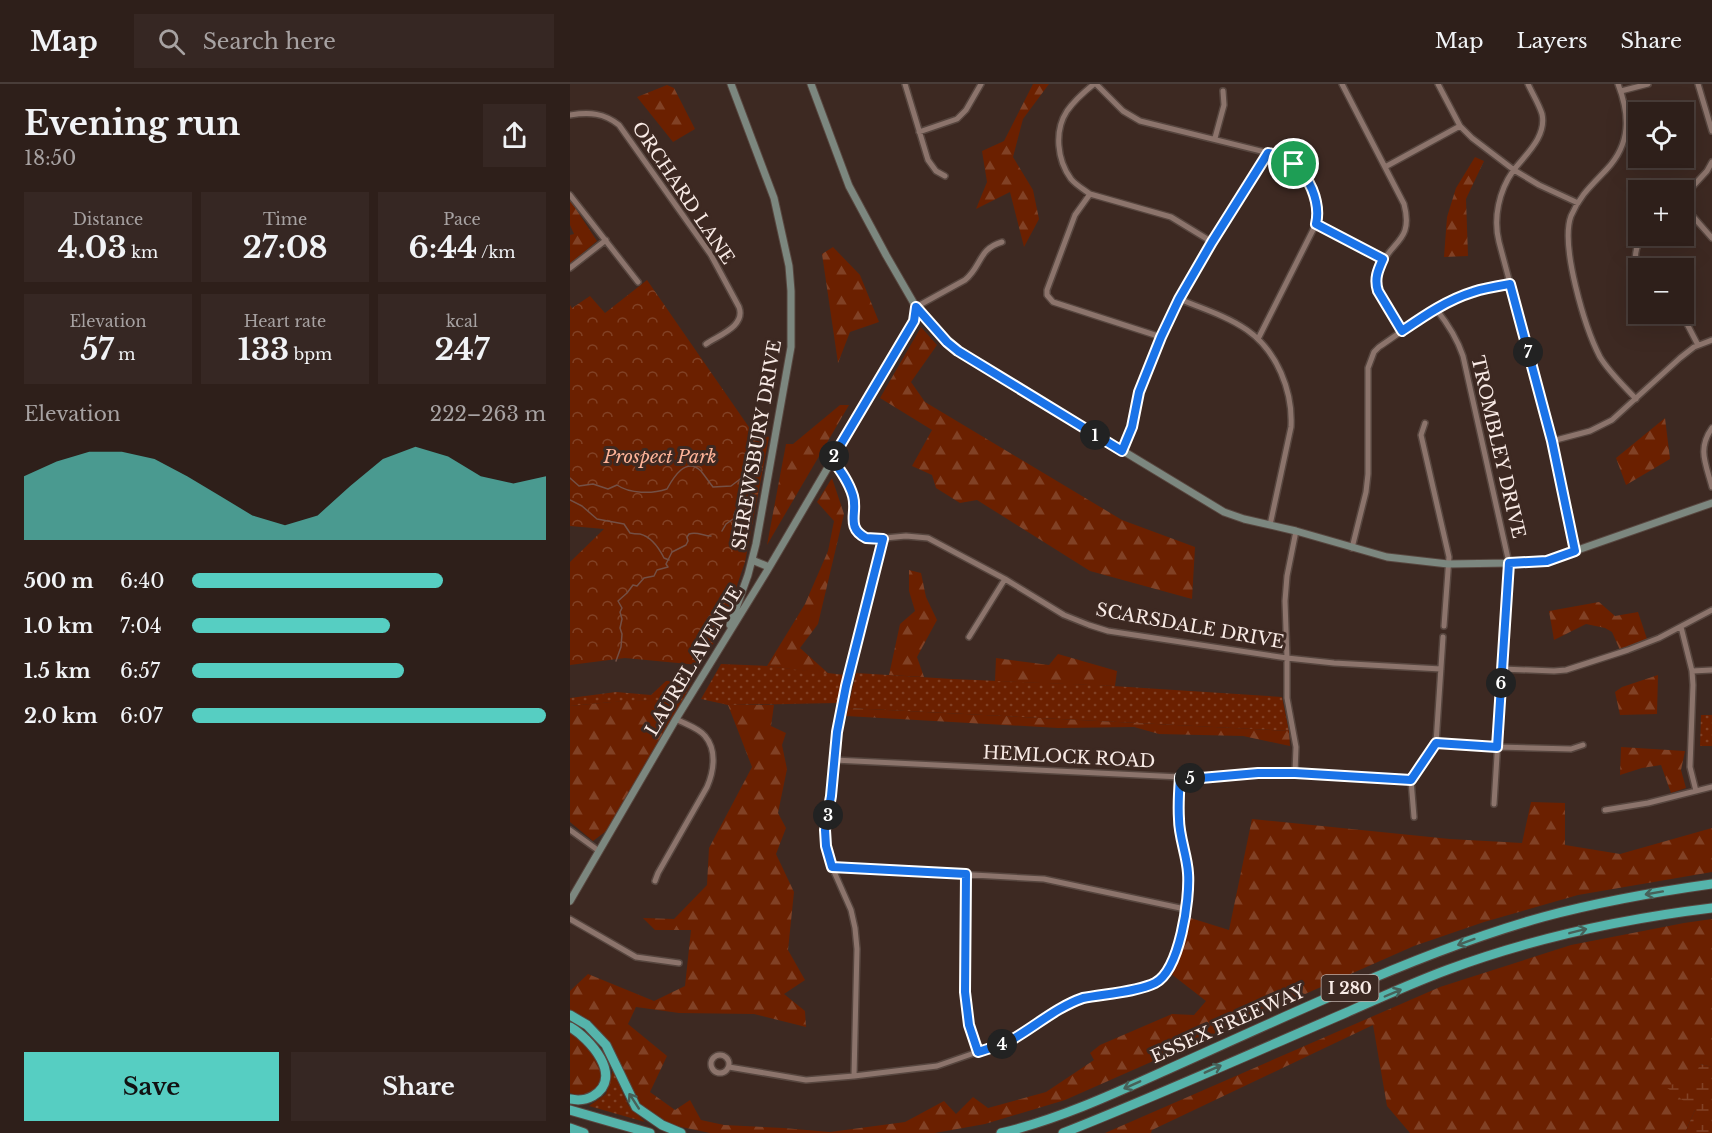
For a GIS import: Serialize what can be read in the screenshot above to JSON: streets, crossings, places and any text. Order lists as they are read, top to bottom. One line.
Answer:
{"streets":{"highway":["I 280","ESSEX FREEWAY"],"street":["ORCHARD LANE","SHREWSBURY DRIVE","TROMBLEY DRIVE","SCARSDALE DRIVE","LAUREL AVENUE","HEMLOCK ROAD"]},"crossings":[["SHREWSBURY DRIVE","LAUREL AVENUE"],["SCARSDALE DRIVE","LAUREL AVENUE"]],"parks":["Prospect Park"],"page":{"header":"Map","search":"Search here","nav":["Map","Layers","Share"],"heading":["Evening run","18:50"],"map_buttons":["+","−"],"stats":[["Distance","4.03 km"],["Time","27:08"],["Pace","6:44 /km"],["Elevation","57 m"],["Heart rate","133 bpm"],["kcal","247"]],"pins":["7","1","2","6","5","3","4"],"chart":["Elevation","222–263 m"],"list":[{"name":"500 m","note":"6:40"},{"name":"1.0 km","note":"7:04"},{"name":"1.5 km","note":"6:57"},{"name":"2.0 km","note":"6:07"}],"buttons":["Save","Share"]}}
